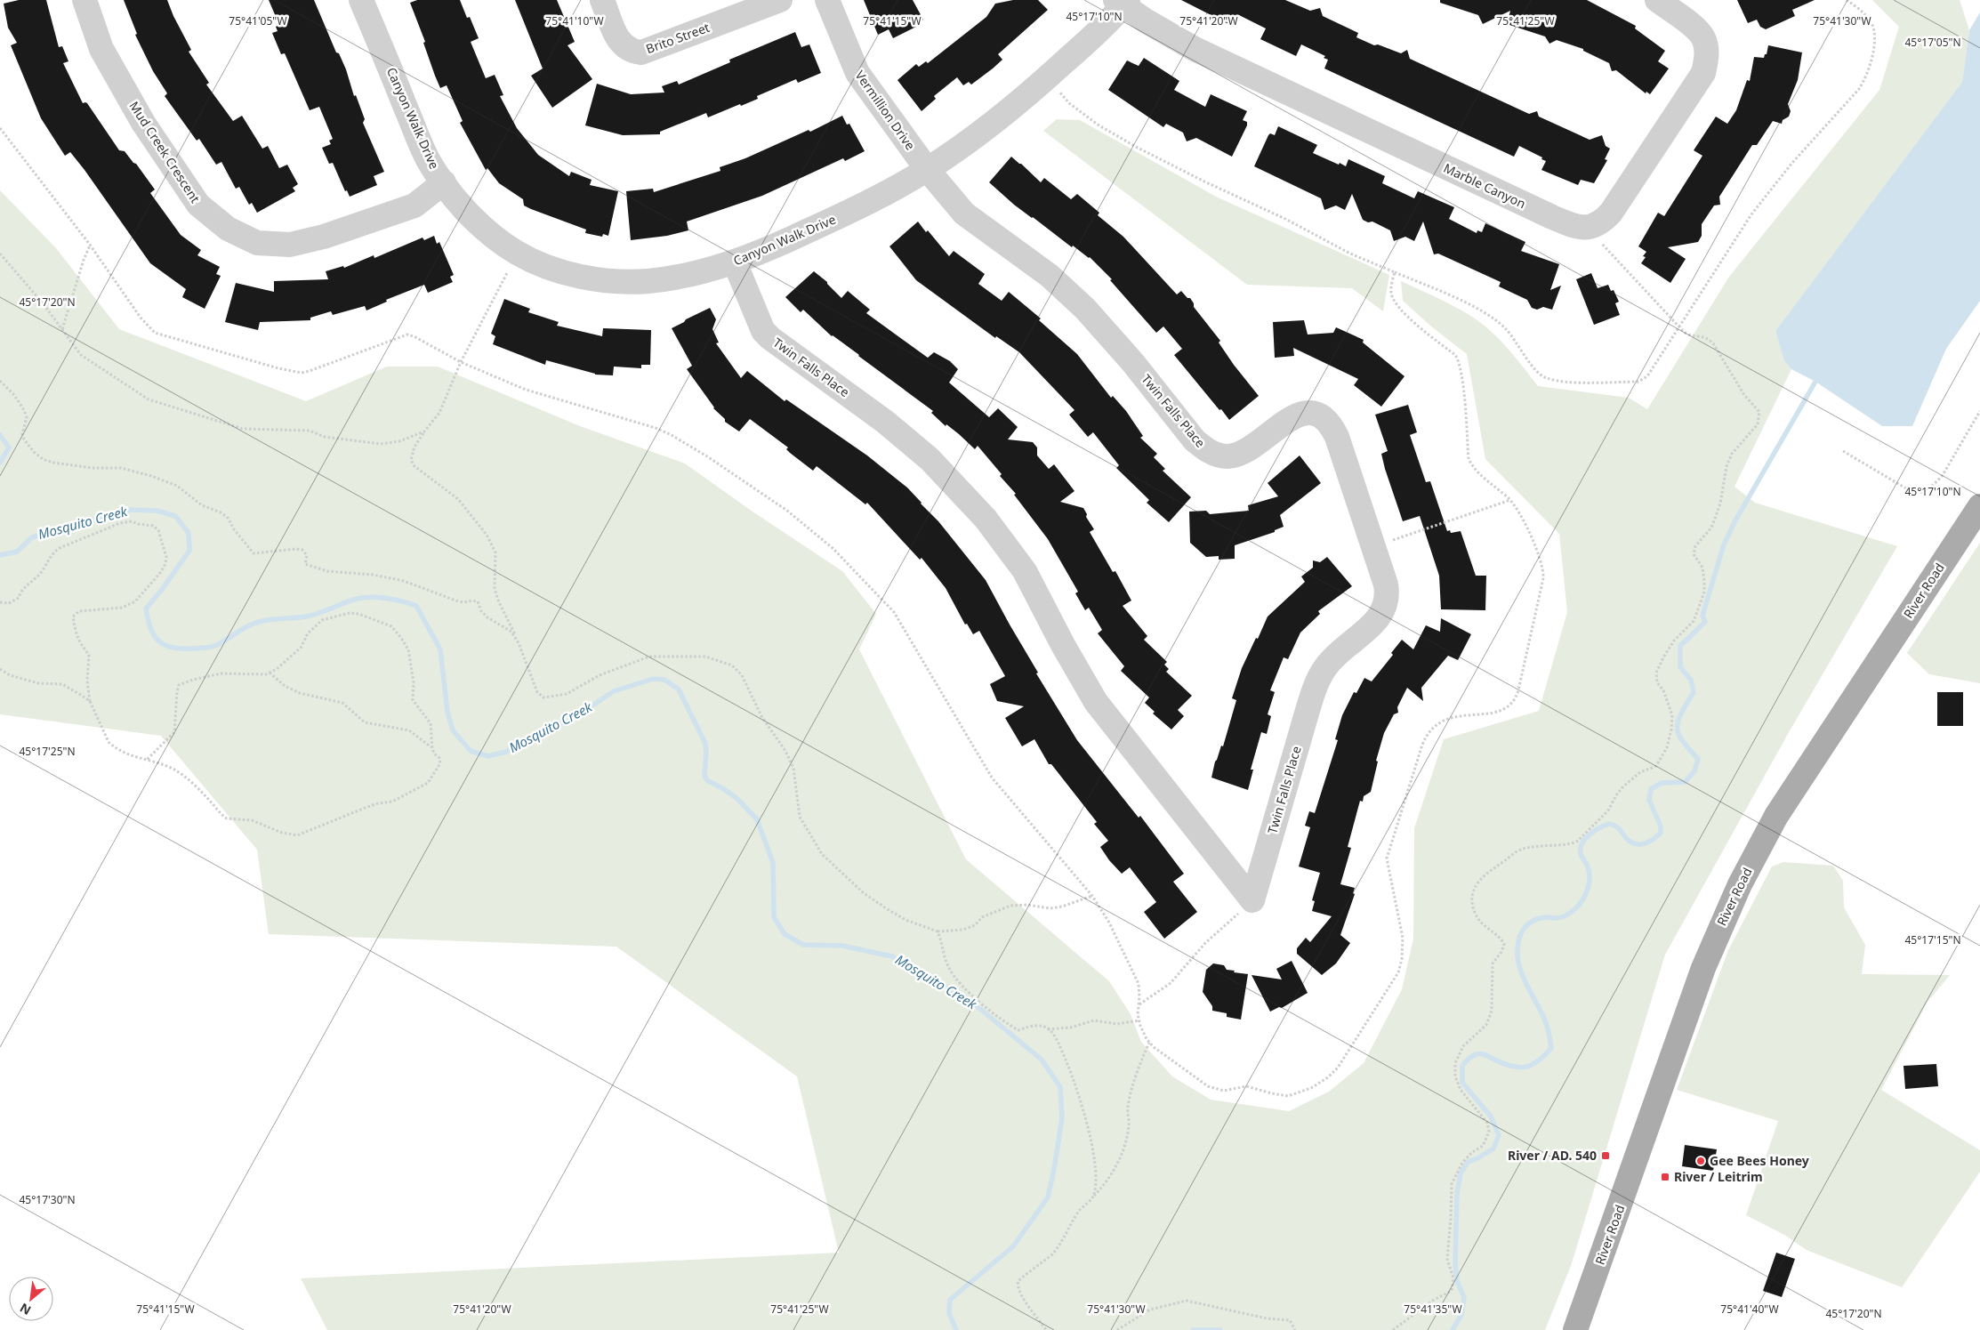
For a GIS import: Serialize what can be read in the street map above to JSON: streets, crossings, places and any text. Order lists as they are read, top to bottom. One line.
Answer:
{"streets":{"main road":["River Road"],"street":["Brito Street","Vermillion Drive","Canyon Walk Drive","Mud Creek Crescent","Marble Canyon","Twin Falls Place"]},"crossings":[["Vermillion Drive","Canyon Walk Drive"],["Vermillion Drive","Twin Falls Place"],["Canyon Walk Drive","Mud Creek Crescent"],["Canyon Walk Drive","Marble Canyon"],["Canyon Walk Drive","Twin Falls Place"]],"water":["Mosquito Creek"],"places":{"transit":["River / AD. 540","River / Leitrim"],"other":["Gee Bees Honey"]},"north":"bottom left","coordinates":["45°17'10\"N","75°41'05\"W","75°41'10\"W","75°41'15\"W","75°41'20\"W","75°41'25\"W","75°41'30\"W","45°17'05\"N","45°17'20\"N","45°17'25\"N","45°17'15\"N","45°17'30\"N","75°41'35\"W","75°41'40\"W"]}
